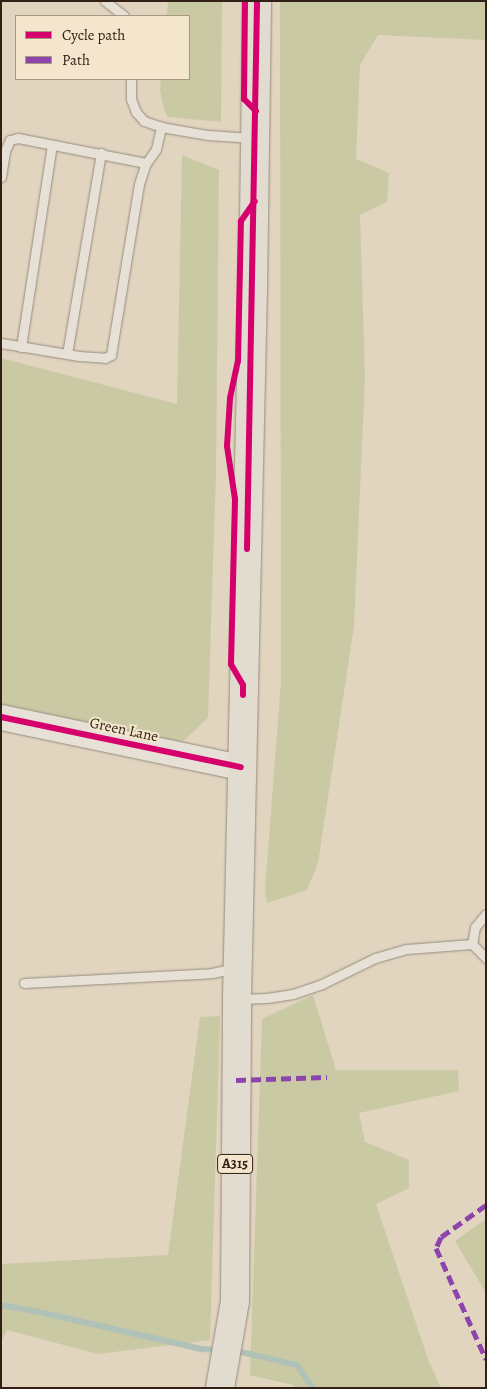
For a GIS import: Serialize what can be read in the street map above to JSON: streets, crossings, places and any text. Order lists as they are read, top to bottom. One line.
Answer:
{"streets":{"main road":["A315"],"street":["Green Lane"]},"crossings":[["Green Lane","A315"]],"legend":["Cycle path","Path"]}
